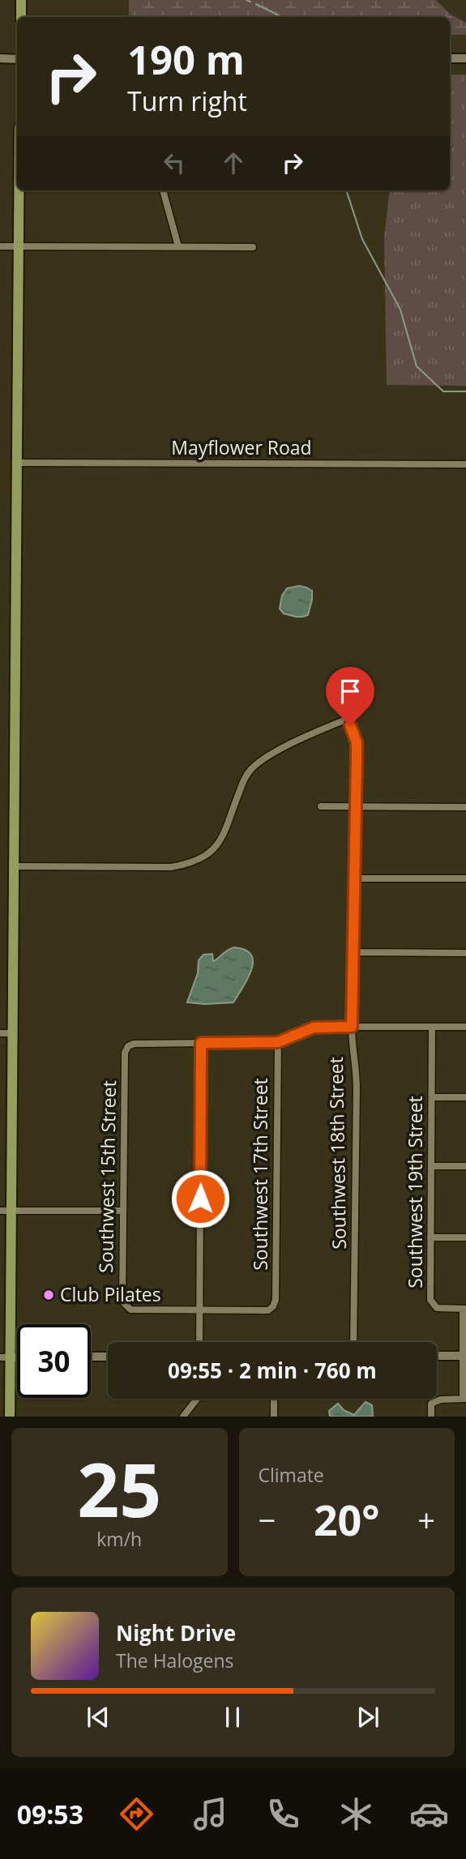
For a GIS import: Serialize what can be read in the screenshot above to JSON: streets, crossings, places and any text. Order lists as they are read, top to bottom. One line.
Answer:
{"streets":{"street":["Mayflower Road","Southwest 18th Street","Southwest 17th Street","Southwest 15th Street","Southwest 19th Street"]},"crossings":[["Southwest 17th Street","Southwest 15th Street"]],"places":["Club Pilates"],"page":{"turn":["190 m","Turn right"],"limit":"30","trip":"09:55 · 2 min · 760 m","tile":[["25","km/h"],"Climate"],"heat":["−","20°","+"],"song":["Night Drive","The Halogens"],"tabs":"09:53"}}
